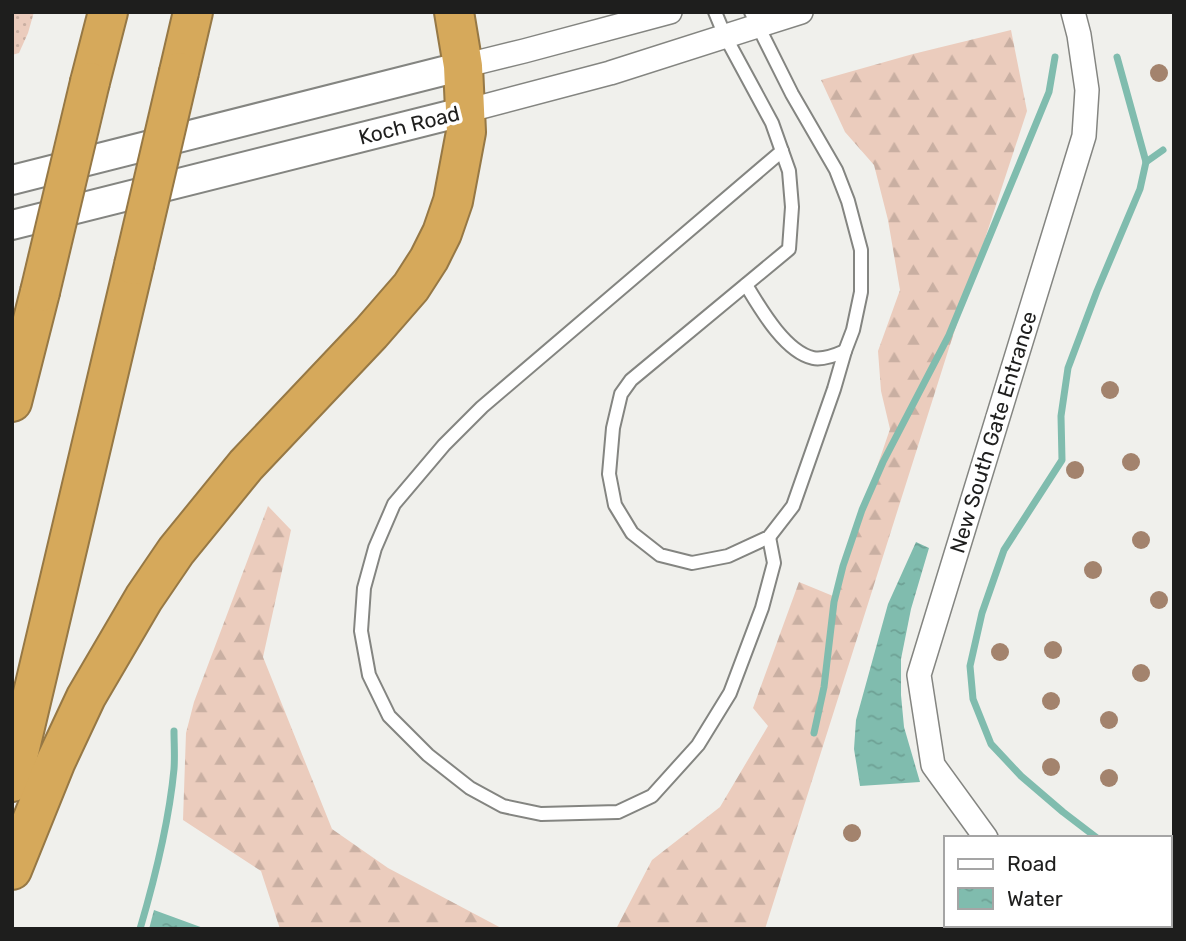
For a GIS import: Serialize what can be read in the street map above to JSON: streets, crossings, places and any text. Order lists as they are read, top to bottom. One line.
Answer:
{"streets":{"street":["Koch Road","New South Gate Entrance"]},"legend":["Road","Water"]}
